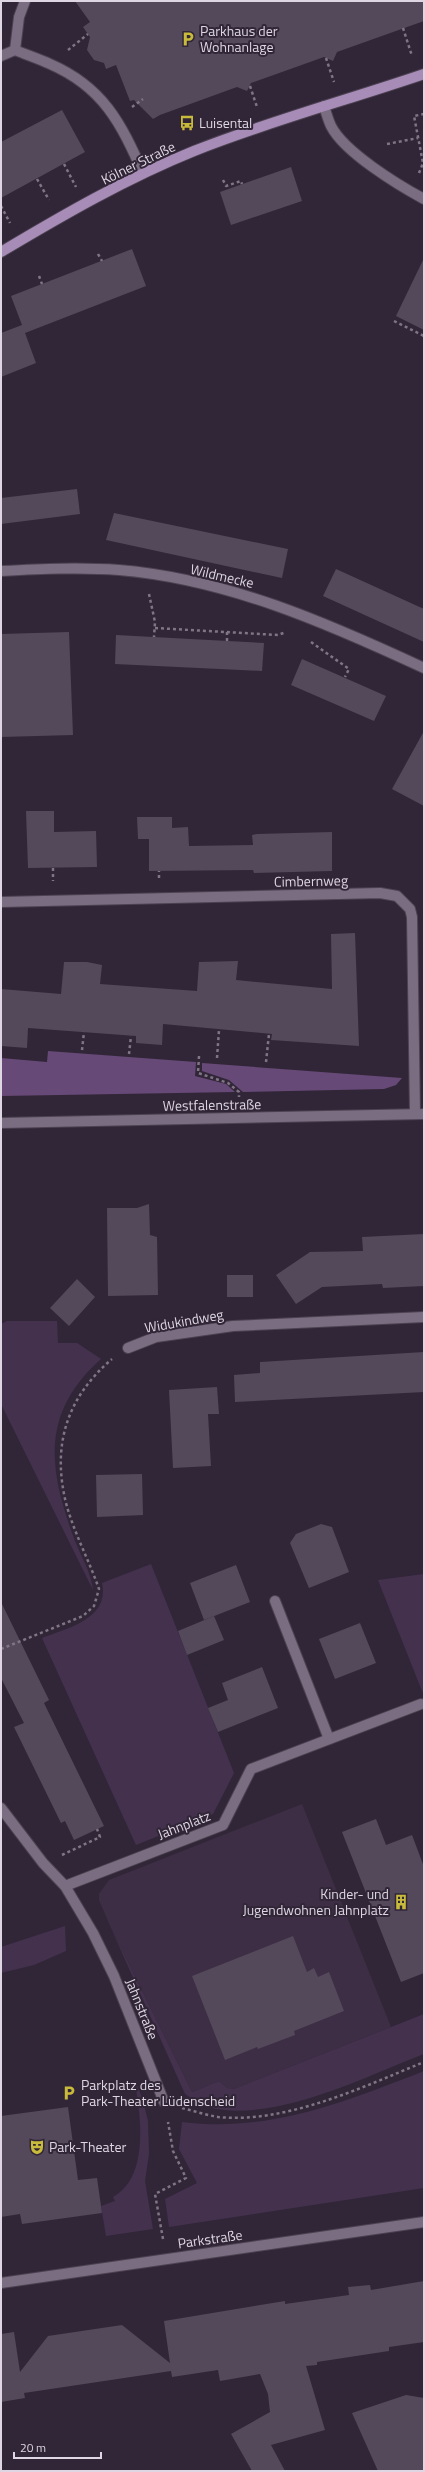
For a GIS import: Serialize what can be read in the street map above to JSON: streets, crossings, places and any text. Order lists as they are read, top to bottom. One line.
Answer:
{"streets":{"main road":["Kölner Straße"],"street":["Wildmecke","Cimbernweg","Westfalenstraße","Widukindweg","Jahnplatz","Jahnstraße","Parkstraße"]},"crossings":[["Cimbernweg","Westfalenstraße"],["Jahnplatz","Jahnstraße"]],"places":{"parking":["Parkhaus der Wohnanlage","Parkplatz des Park-Theater Lüdenscheid"],"bus stop":["Luisental"],"building":["Kinder- und Jugendwohnen Jahnplatz"],"theatre":["Park-Theater"]},"scale_bar":"20 m"}
